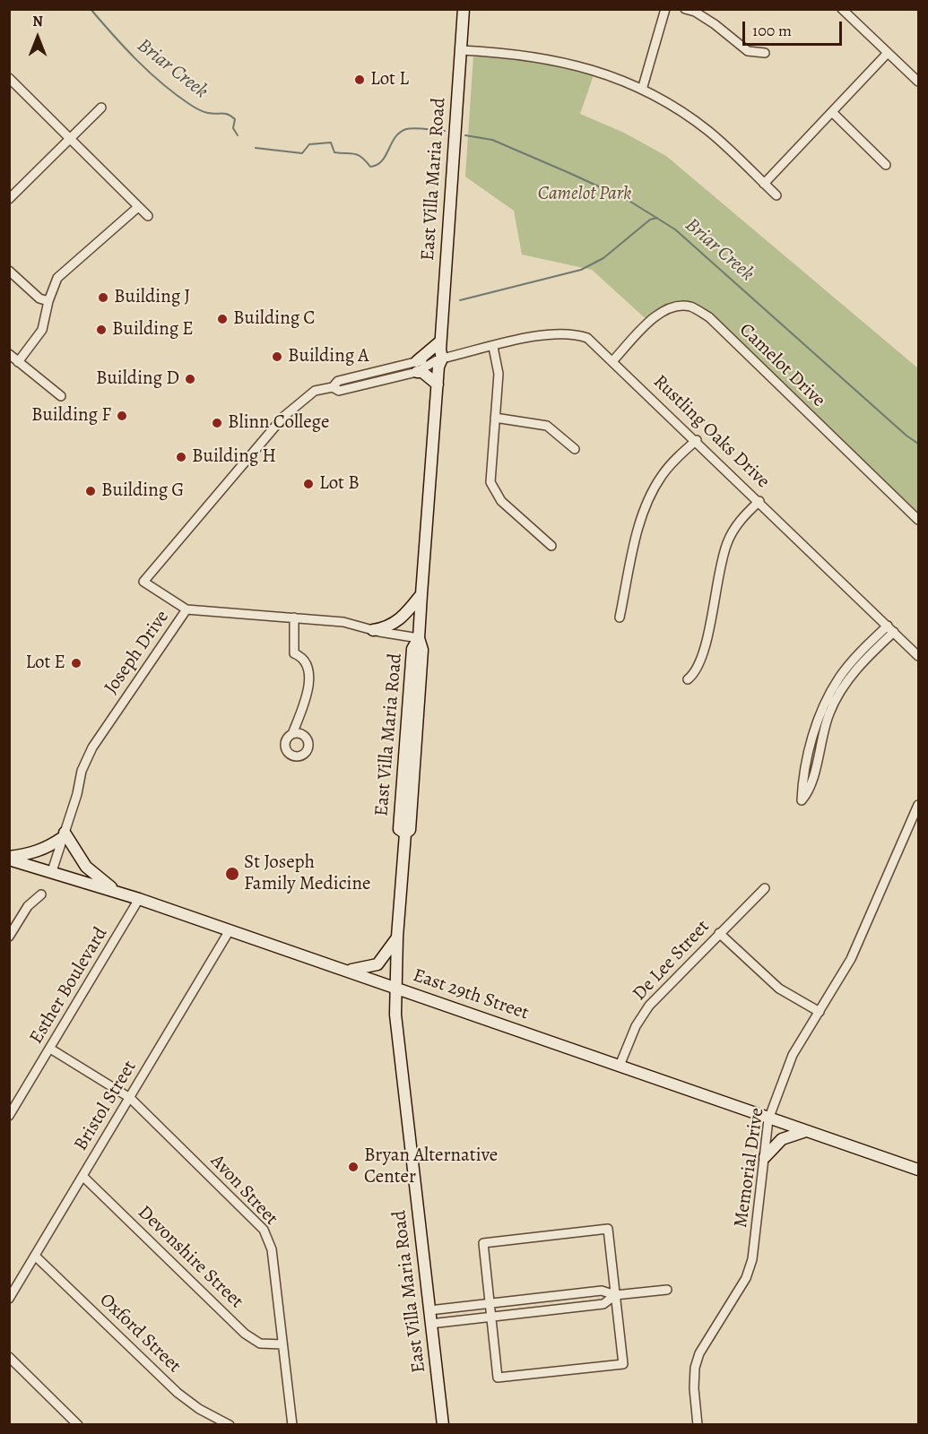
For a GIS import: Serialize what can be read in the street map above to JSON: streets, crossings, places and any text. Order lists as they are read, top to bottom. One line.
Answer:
{"streets":{"main road":["East Villa Maria Road","East 29th Street"],"street":["Camelot Drive","Rustling Oaks Drive","Joseph Drive","De Lee Street","Esther Boulevard","Bristol Street","Memorial Drive","Avon Street","Devonshire Street","Oxford Street"]},"crossings":[["East Villa Maria Road","Rustling Oaks Drive"],["East Villa Maria Road","Joseph Drive"],["East Villa Maria Road","East 29th Street"],["Camelot Drive","Rustling Oaks Drive"],["Rustling Oaks Drive","Joseph Drive"],["Joseph Drive","East 29th Street"],["De Lee Street","East 29th Street"],["Esther Boulevard","East 29th Street"],["Esther Boulevard","Avon Street"],["East 29th Street","Bristol Street"],["East 29th Street","Memorial Drive"],["Bristol Street","Avon Street"],["Bristol Street","Devonshire Street"],["Bristol Street","Oxford Street"],["Avon Street","Devonshire Street"]],"water":["Briar Creek"],"parks":["Camelot Park"],"places":["Lot L","Building J","Building C","Building E","Building A","Building D","Building F","Blinn College","Building H","Lot B","Building G","Lot E","St Joseph Family Medicine","Bryan Alternative Center"],"scale_bar":"100 m","north":"top"}
